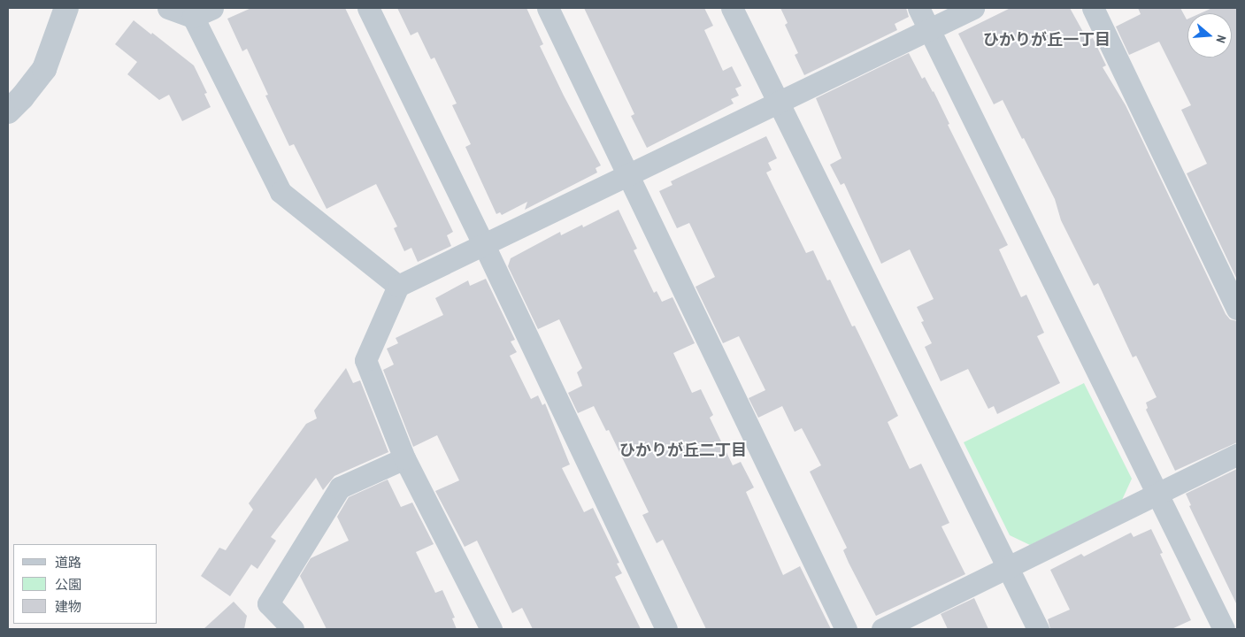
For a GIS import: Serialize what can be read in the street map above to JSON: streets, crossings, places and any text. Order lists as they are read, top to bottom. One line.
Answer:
{"districts":["ひかりが丘一丁目","ひかりが丘二丁目"],"legend":["道路","公園","建物"],"north":"right"}
